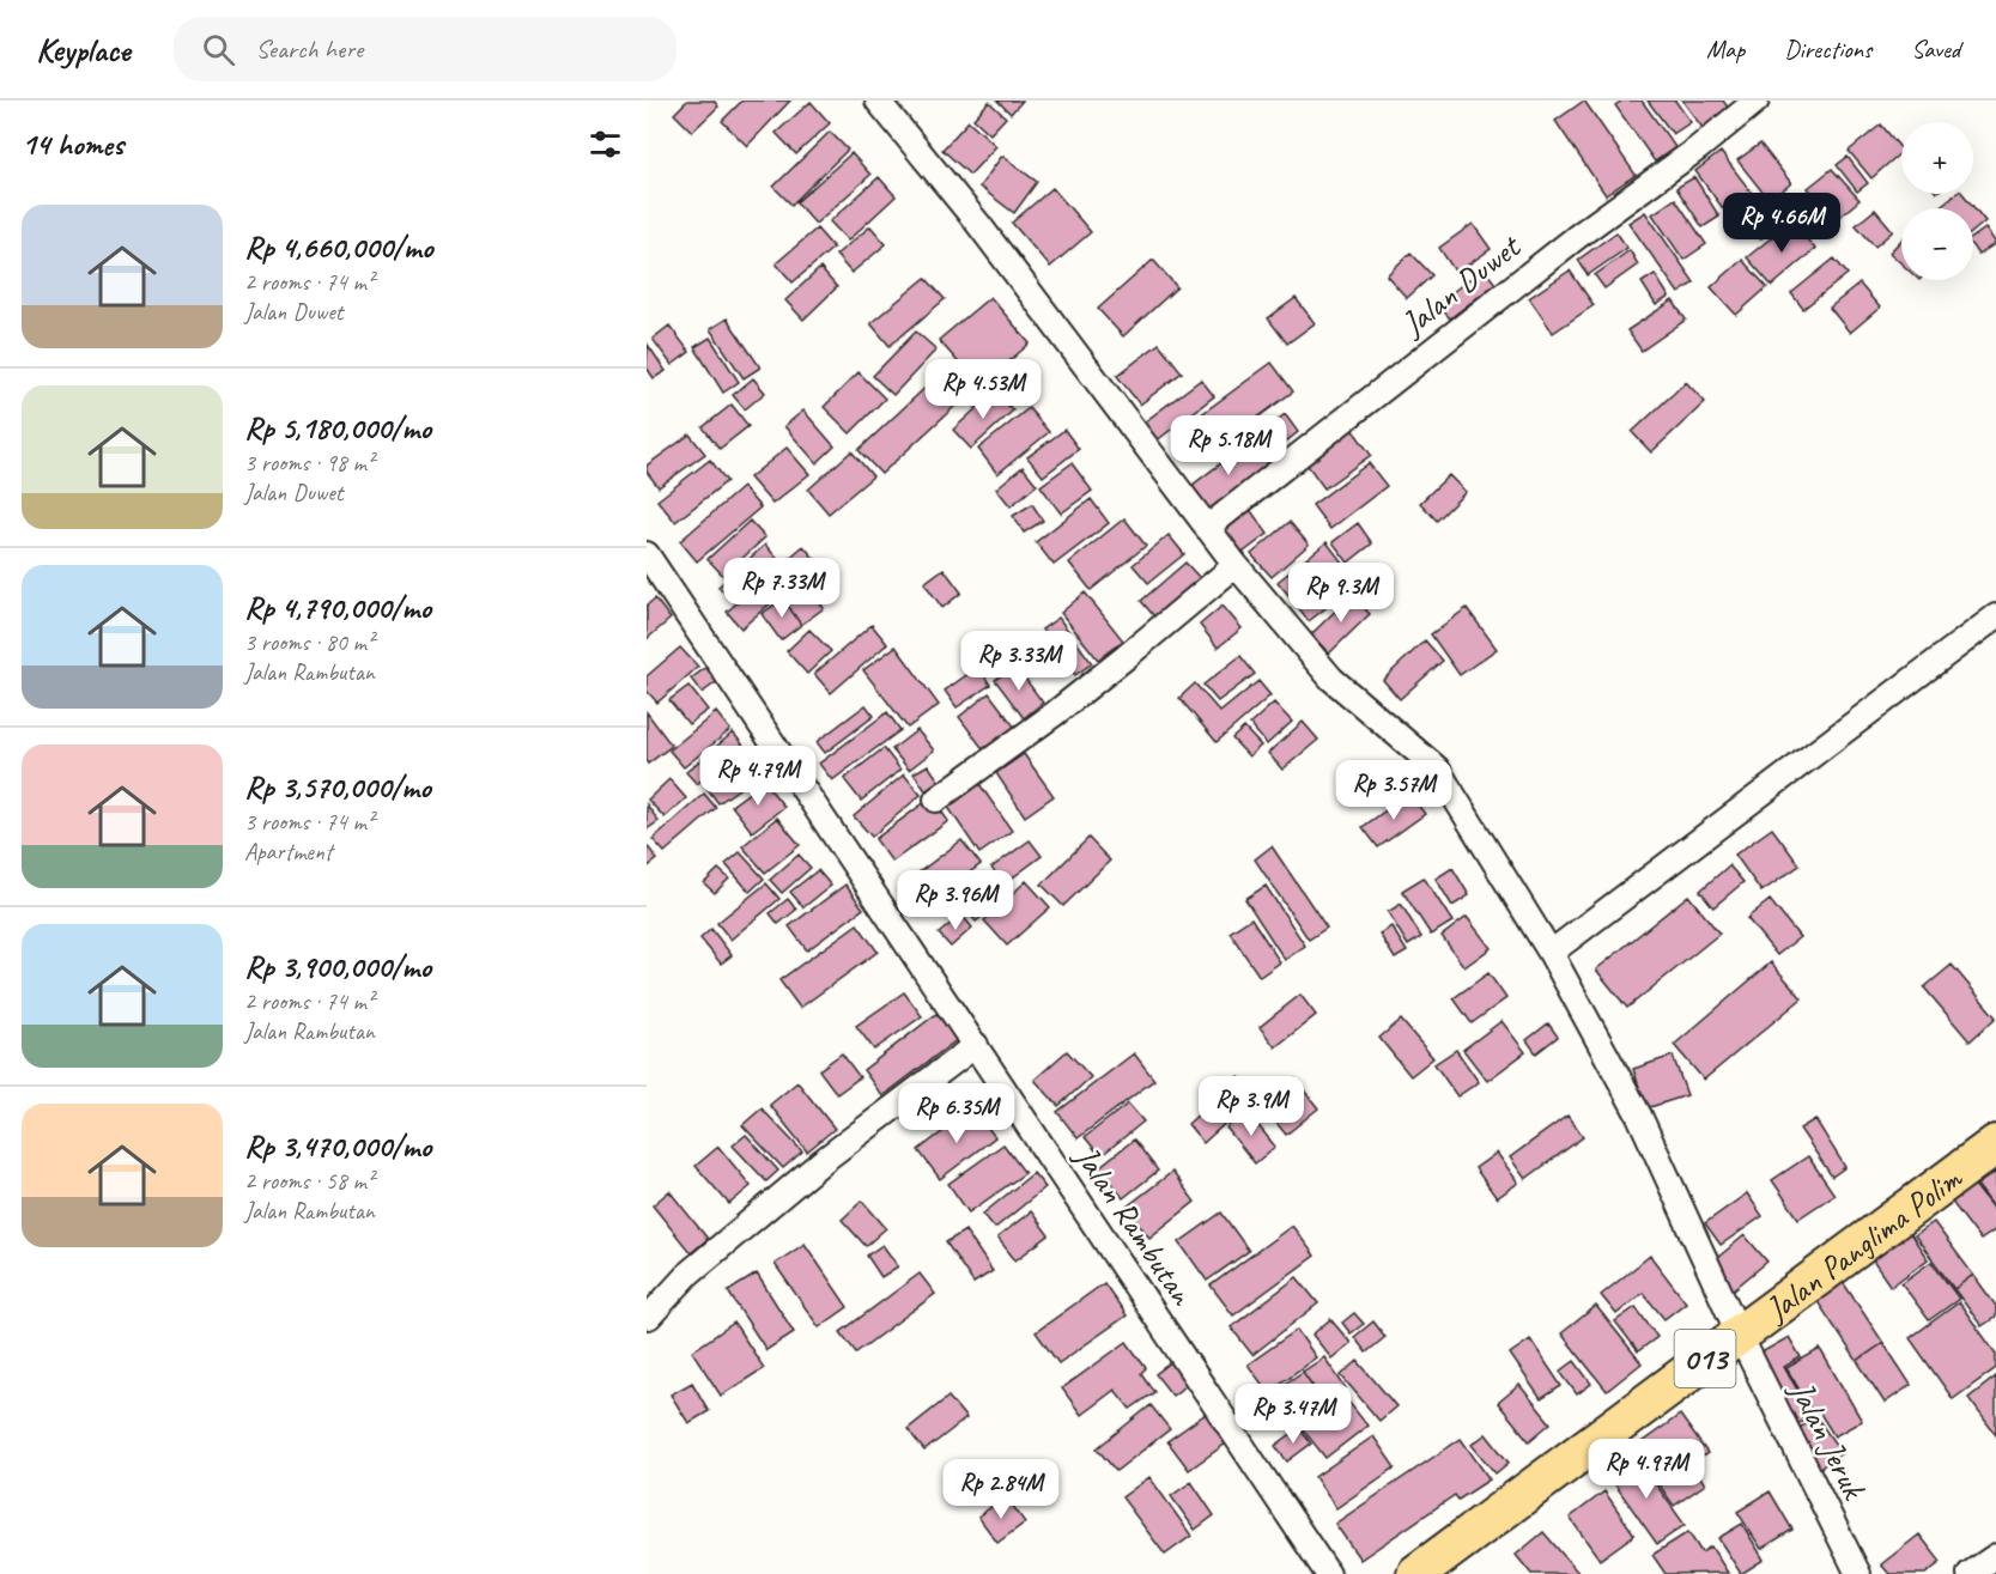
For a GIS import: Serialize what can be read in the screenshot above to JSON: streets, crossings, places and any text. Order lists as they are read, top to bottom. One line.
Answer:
{"streets":{"main road":["Jalan Panglima Polim","013"],"street":["Jalan Duwet","Jalan Rambutan","Jalan Jeruk"]},"crossings":[["Jalan Duwet","Jalan Jeruk"],["Jalan Panglima Polim","Jalan Jeruk"]],"page":{"header":"Keyplace","search":"Search here","nav":["Map","Directions","Saved"],"heading":"14 homes","map_buttons":["+","−"],"list":[{"name":"Rp 4,660,000/mo","note":"2 rooms · 74 m² · Jalan Duwet"},{"name":"Rp 5,180,000/mo","note":"3 rooms · 98 m² · Jalan Duwet"},{"name":"Rp 4,790,000/mo","note":"3 rooms · 80 m² · Jalan Rambutan"},{"name":"Rp 3,570,000/mo","note":"3 rooms · 74 m² · Apartment"},{"name":"Rp 3,900,000/mo","note":"2 rooms · 74 m² · Jalan Rambutan"},{"name":"Rp 3,470,000/mo","note":"2 rooms · 58 m² · Jalan Rambutan"}],"price":["Rp 4.66M","Rp 4.53M","Rp 5.18M","Rp 7.33M","Rp 9.3M","Rp 3.33M","Rp 4.79M","Rp 3.57M","Rp 3.96M","Rp 3.9M","Rp 6.35M","Rp 3.47M","Rp 4.97M","Rp 2.84M"]}}
